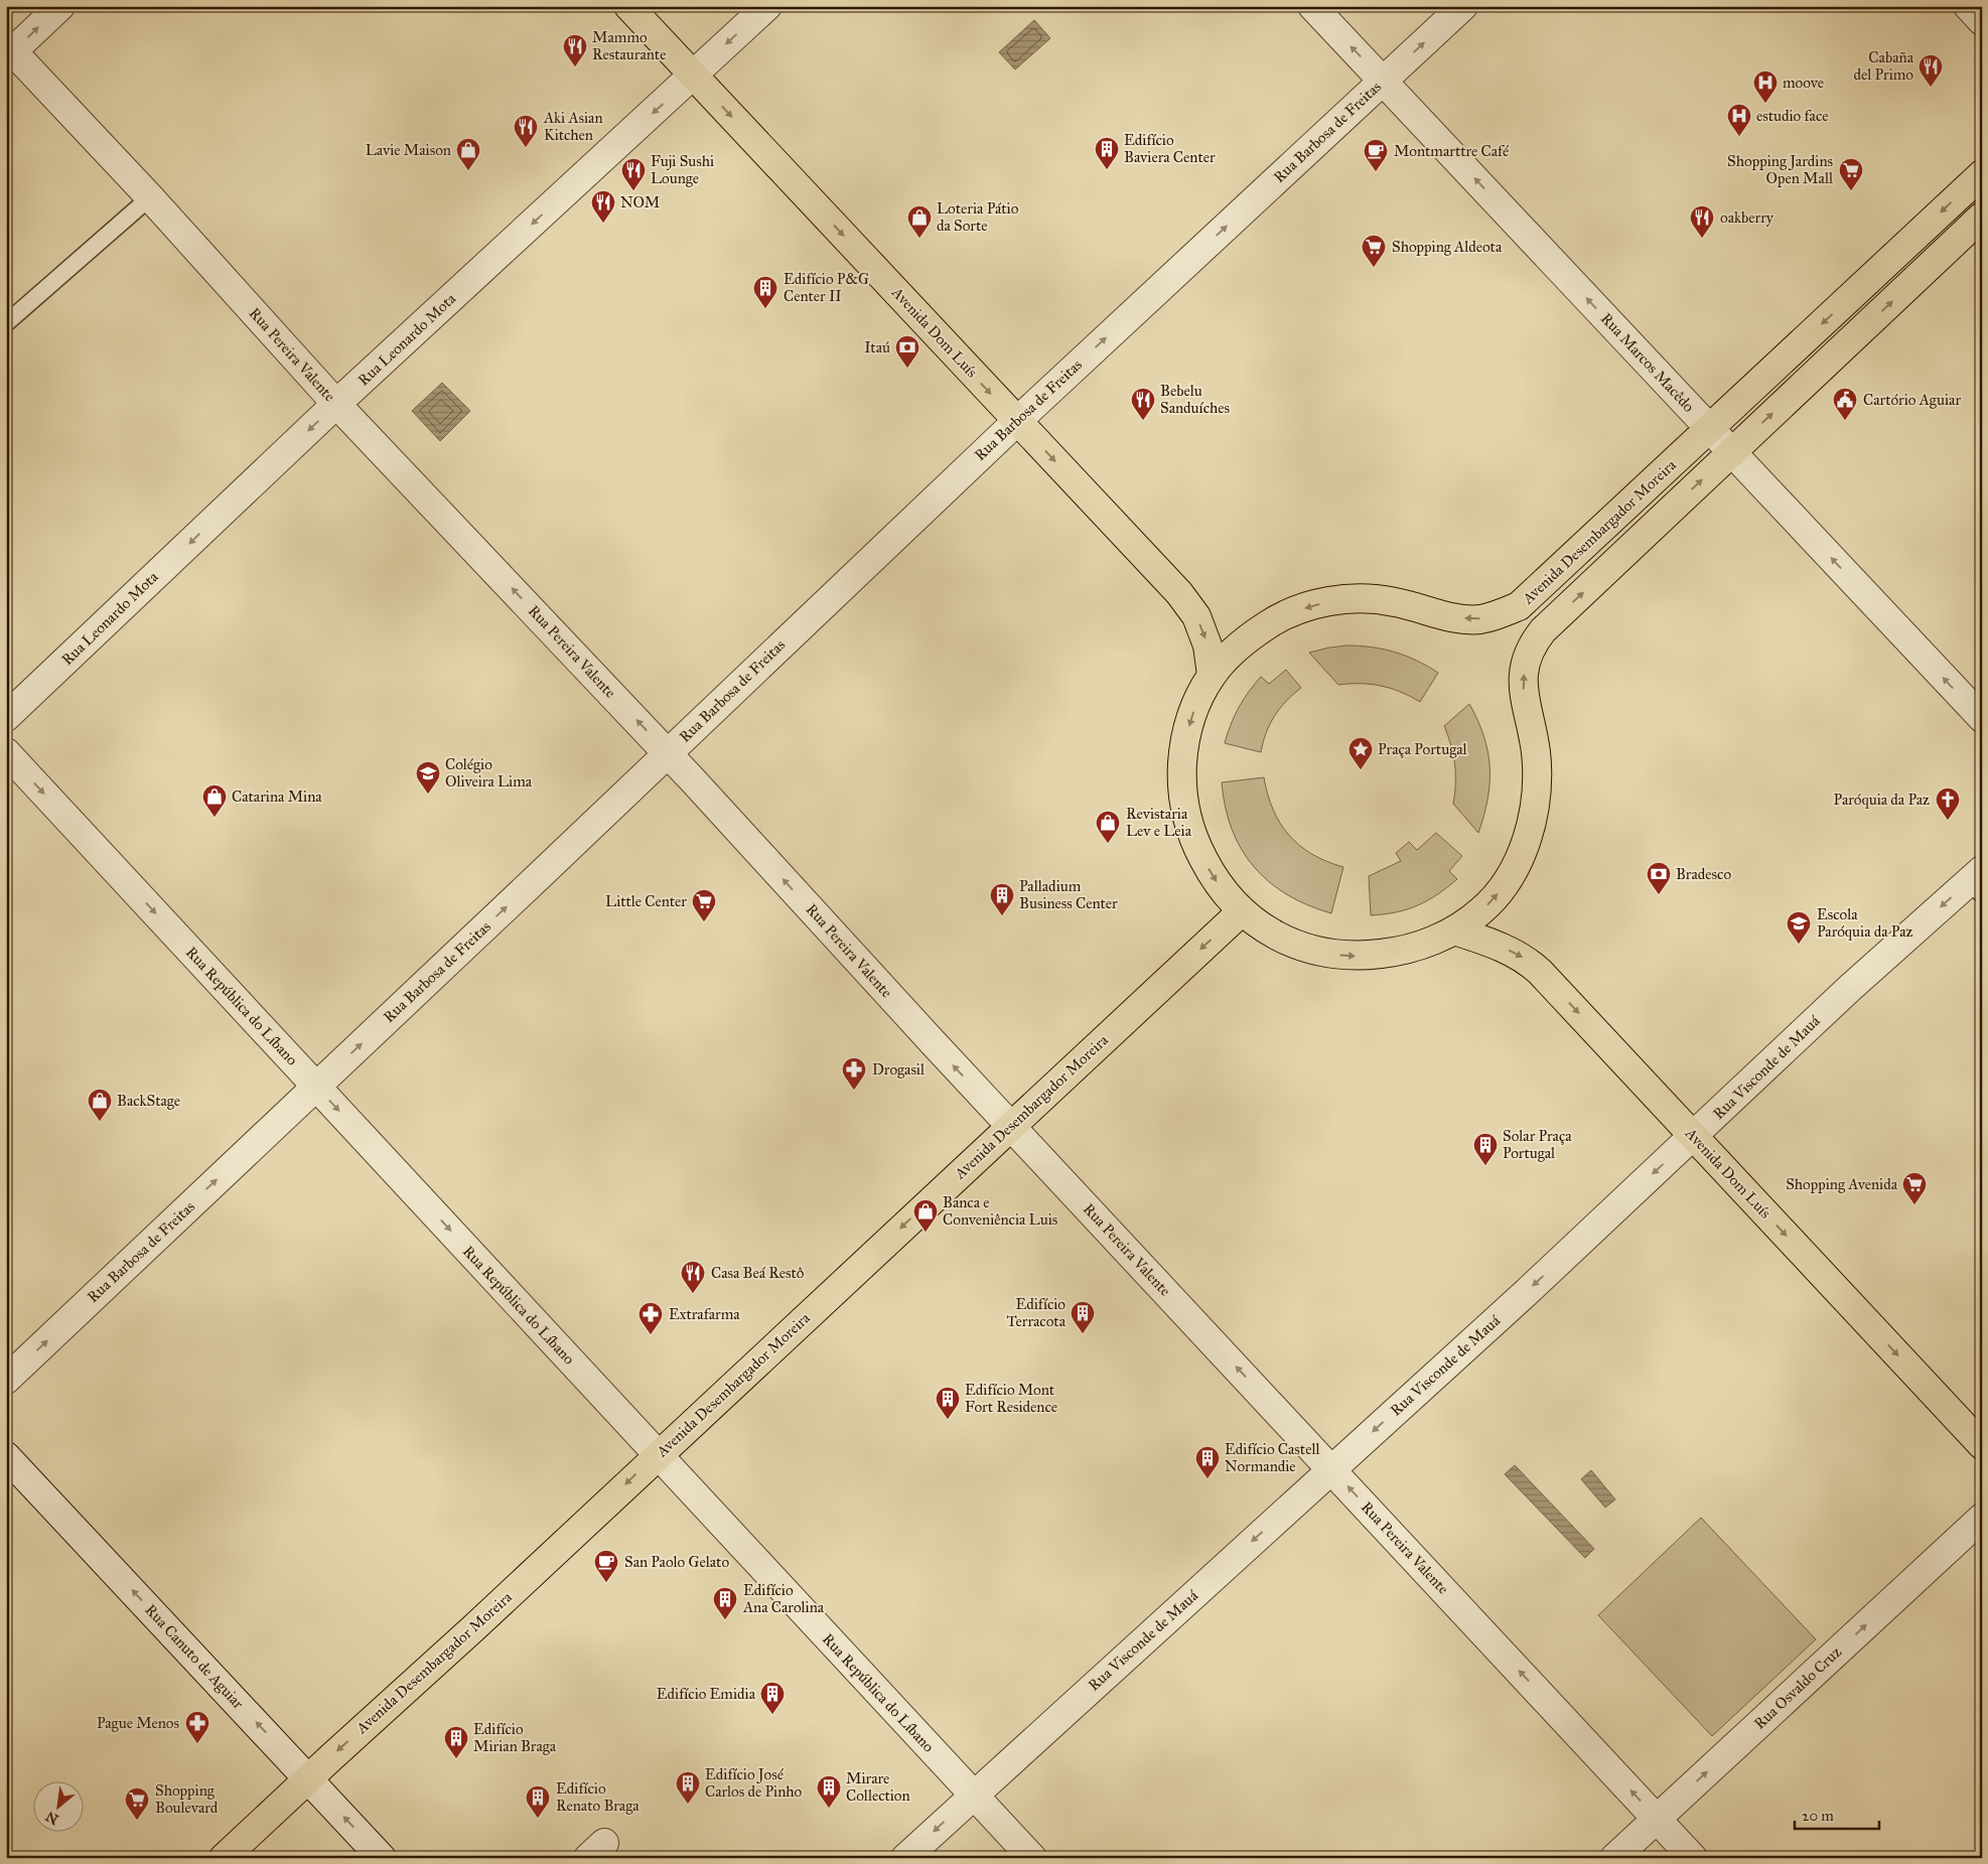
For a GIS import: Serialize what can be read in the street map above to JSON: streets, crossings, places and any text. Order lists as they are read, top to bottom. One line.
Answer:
{"streets":{"main road":["Avenida Dom Luís","Avenida Desembargador Moreira"],"street":["Rua Barbosa de Freitas","Rua Leonardo Mota","Rua Pereira Valente","Rua Marcos Macêdo","Rua República do Líbano","Rua Visconde de Mauá","Rua Canuto de Aguiar","Rua Osvaldo Cruz"]},"crossings":[["Rua Barbosa de Freitas","Avenida Dom Luís"],["Rua Barbosa de Freitas","Rua Pereira Valente"],["Rua Barbosa de Freitas","Rua Marcos Macêdo"],["Rua Barbosa de Freitas","Rua República do Líbano"],["Avenida Dom Luís","Rua Leonardo Mota"],["Avenida Dom Luís","Avenida Desembargador Moreira"],["Avenida Dom Luís","Rua Visconde de Mauá"],["Rua Leonardo Mota","Rua Pereira Valente"],["Rua Pereira Valente","Avenida Desembargador Moreira"],["Rua Pereira Valente","Rua Visconde de Mauá"],["Rua Pereira Valente","Rua Osvaldo Cruz"],["Rua Marcos Macêdo","Avenida Desembargador Moreira"],["Avenida Desembargador Moreira","Rua República do Líbano"],["Avenida Desembargador Moreira","Rua Canuto de Aguiar"],["Rua República do Líbano","Rua Visconde de Mauá"]],"one_way":["Rua Barbosa de Freitas","Avenida Dom Luís","Rua Leonardo Mota","Rua Pereira Valente","Rua Marcos Macêdo","Rua República do Líbano","Rua Visconde de Mauá","Rua Canuto de Aguiar","Rua Osvaldo Cruz"],"places":{"restaurant":["Mammo Restaurante","Cabaña del Primo","Aki Asian Kitchen","Fuji Sushi Lounge","NOM","oakberry","Bebelu Sanduíches","Casa Beá Restô"],"hospital":["moove","estudio face"],"building":["Edifício Baviera Center","Edifício P&G Center II","Palladium Business Center","Solar Praça Portugal","Edifício Terracota","Edifício Mont Fort Residence","Edifício Castell Normandie","Edifício Ana Carolina","Edifício Emidia","Edifício Mirian Braga","Edifício José Carlos de Pinho","Mirare Collection","Edifício Renato Braga"],"shop":["Lavie Maison","Loteria Pátio da Sorte","Catarina Mina","Revistaria Lev e Leia","BackStage","Banca e Conveniência Luis"],"cafe":["Montmarttre Café","San Paolo Gelato"],"supermarket":["Shopping Jardins Open Mall","Shopping Aldeota","Little Center","Shopping Avenida","Shopping Boulevard"],"bank":["Itaú","Bradesco"],"public building":["Cartório Aguiar"],"place":["Praça Portugal"],"school or university":["Colégio Oliveira Lima","Escola Paróquia da Paz"],"church":["Paróquia da Paz"],"pharmacy":["Drogasil","Extrafarma","Pague Menos"]},"scale_bar":"20 m","north":"bottom left"}
